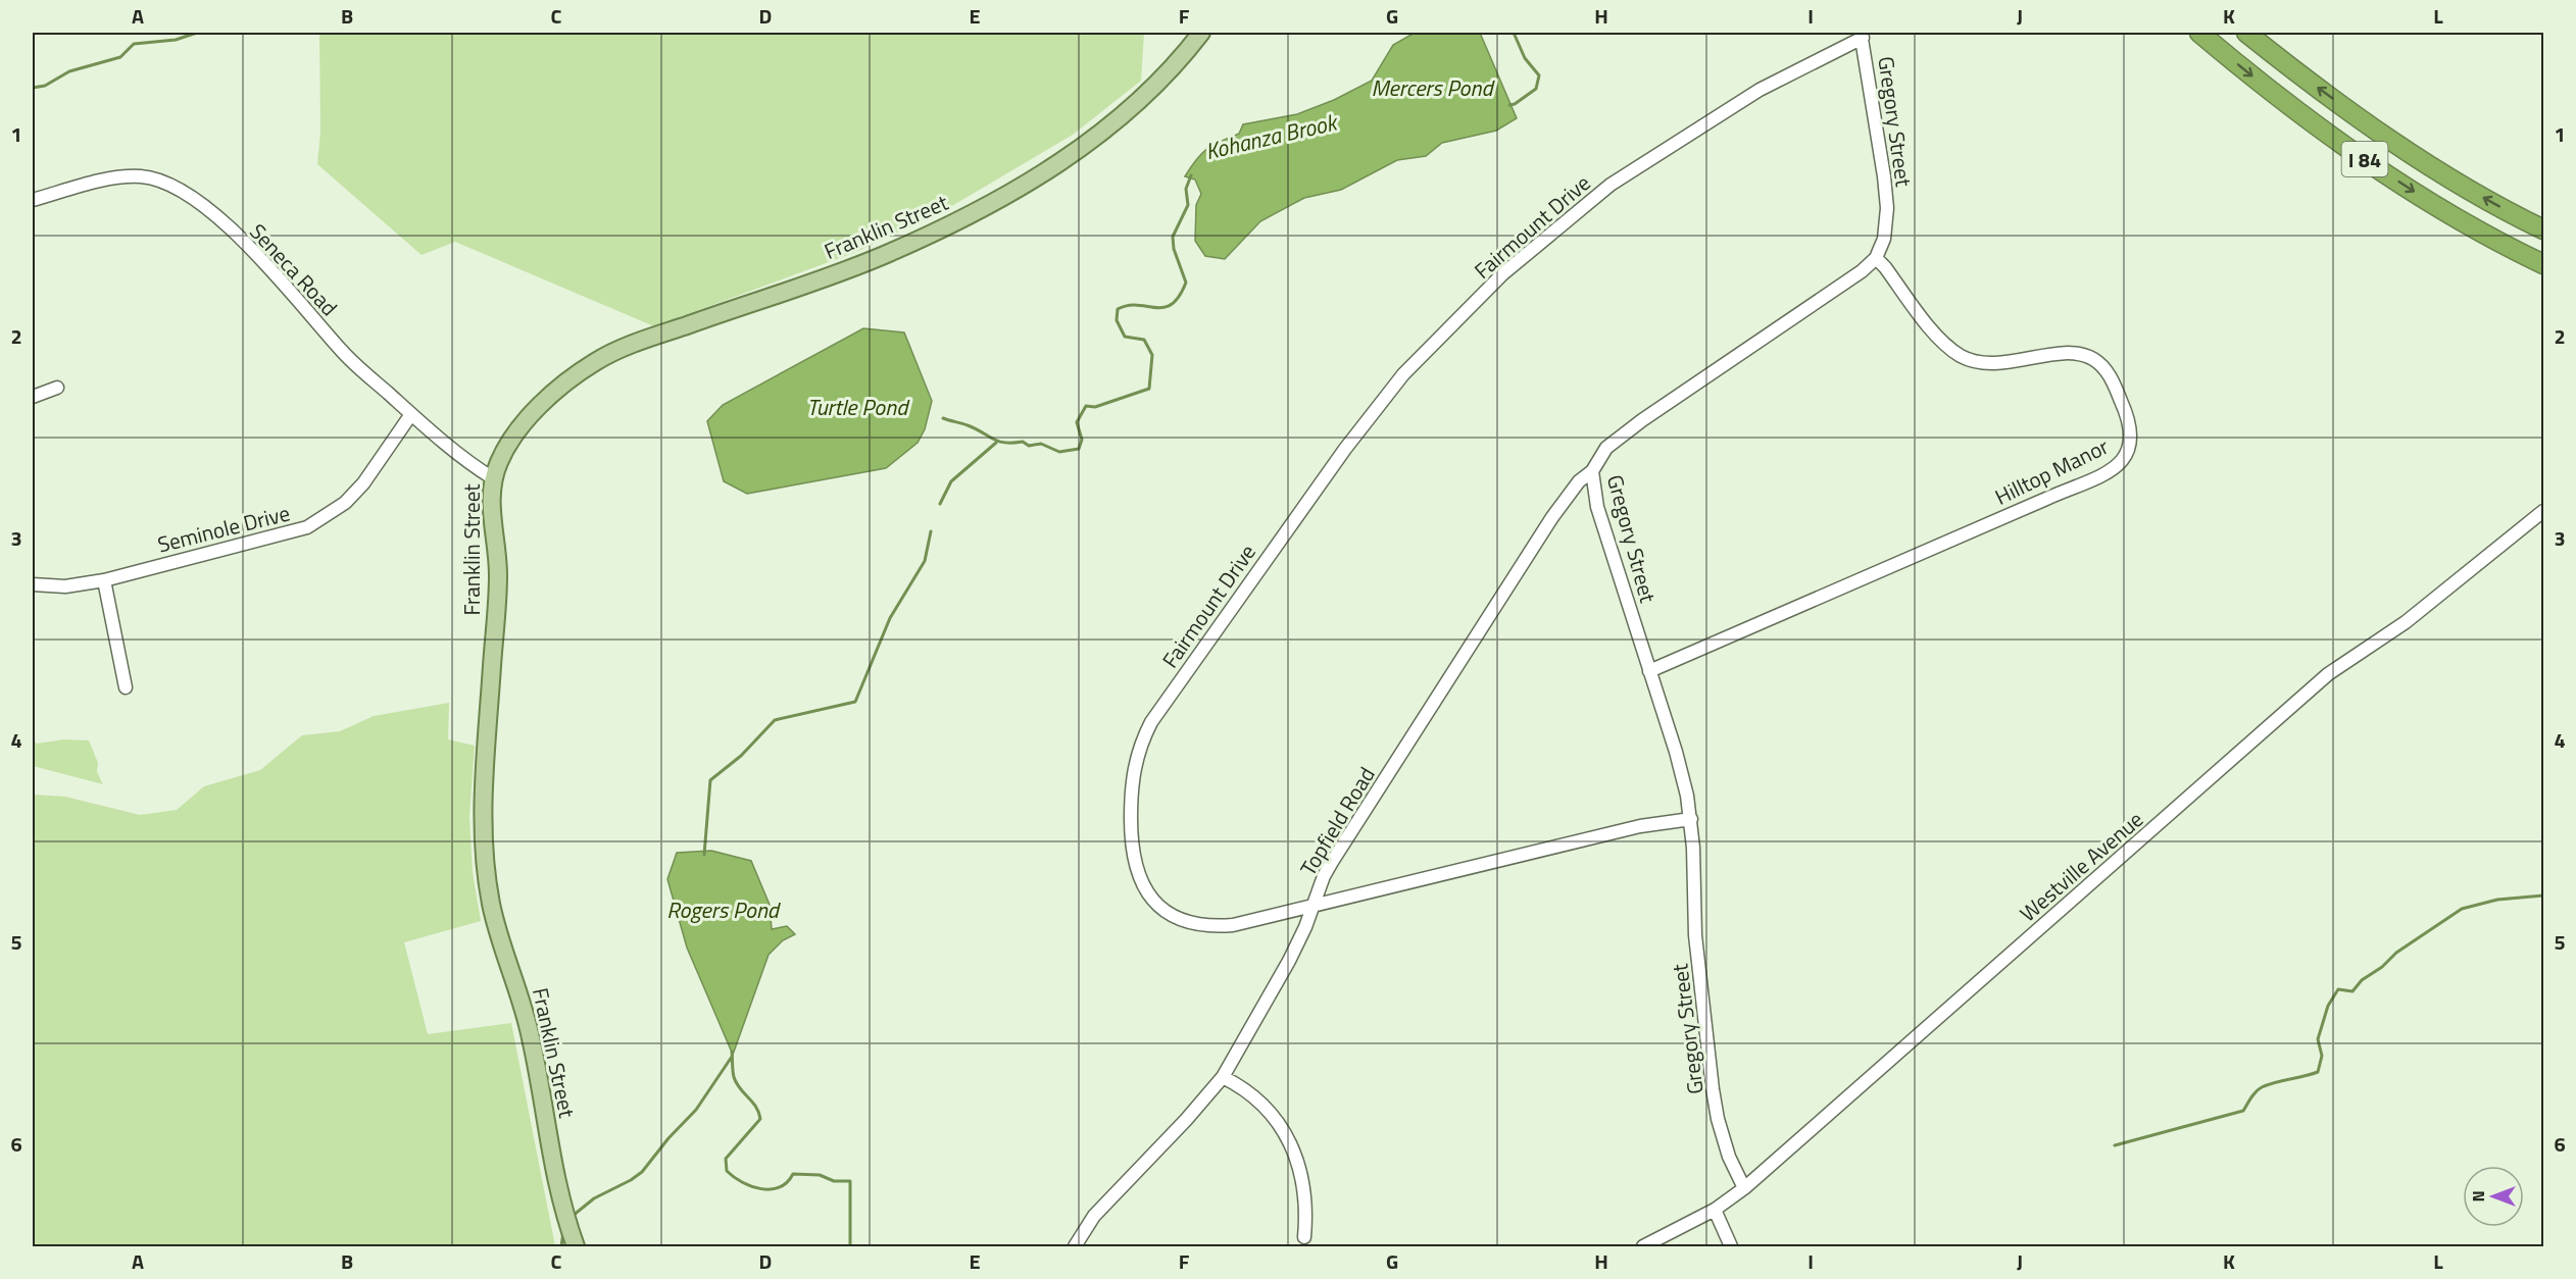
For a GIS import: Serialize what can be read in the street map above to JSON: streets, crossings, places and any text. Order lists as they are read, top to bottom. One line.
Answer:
{"streets":{"highway":["I 84"],"main road":["Franklin Street"],"street":["Gregory Street","Fairmount Drive","Seneca Road","Hilltop Manor","Seminole Drive","Topfield Road","Westville Avenue"]},"crossings":[["Gregory Street","Fairmount Drive"],["Gregory Street","Hilltop Manor"],["Gregory Street","Topfield Road"],["Gregory Street","Westville Avenue"],["Franklin Street","Seneca Road"],["Fairmount Drive","Topfield Road"],["Seneca Road","Seminole Drive"]],"water":["Mercers Pond","Kohanza Brook","Turtle Pond","Rogers Pond"],"north":"left","grid":{"columns":["A","B","C","D","E","F","G","H","I","J","K","L"],"rows":["1","2","3","4","5","6"]}}
